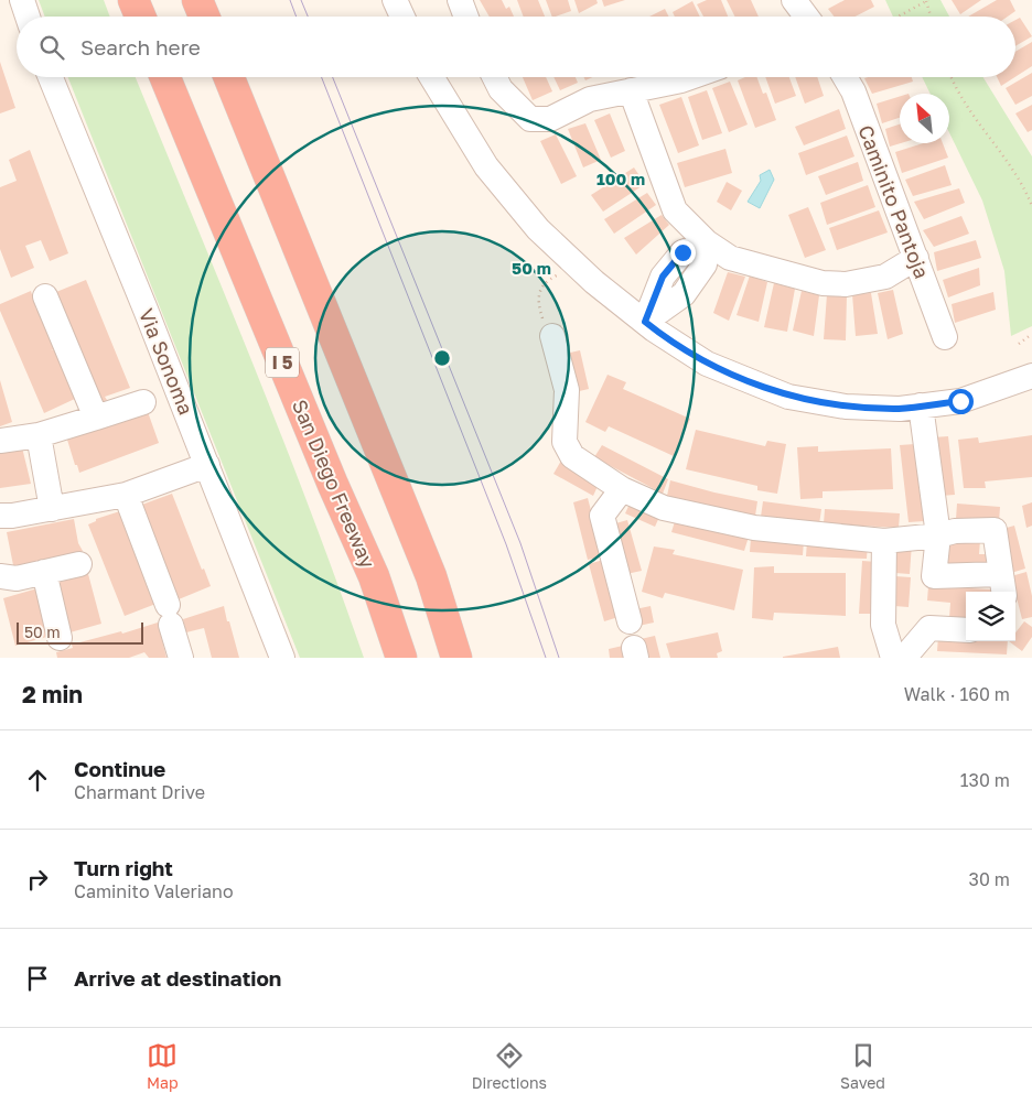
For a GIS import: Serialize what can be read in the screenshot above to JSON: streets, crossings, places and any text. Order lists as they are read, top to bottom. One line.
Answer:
{"streets":{"highway":["I 5","San Diego Freeway"],"street":["Caminito Pantoja","Via Sonoma"]},"scale_bar":"50 m","north":"top left","page":{"search":"Search here","scale":"50 m","heading":["2 min","Walk · 160 m"],"list":[["Continue","Charmant Drive","130 m"],["Turn right","Caminito Valeriano","30 m"],"Arrive at destination"],"nav":["Map","Directions","Saved"]},"rings":["100 m","50 m"]}
